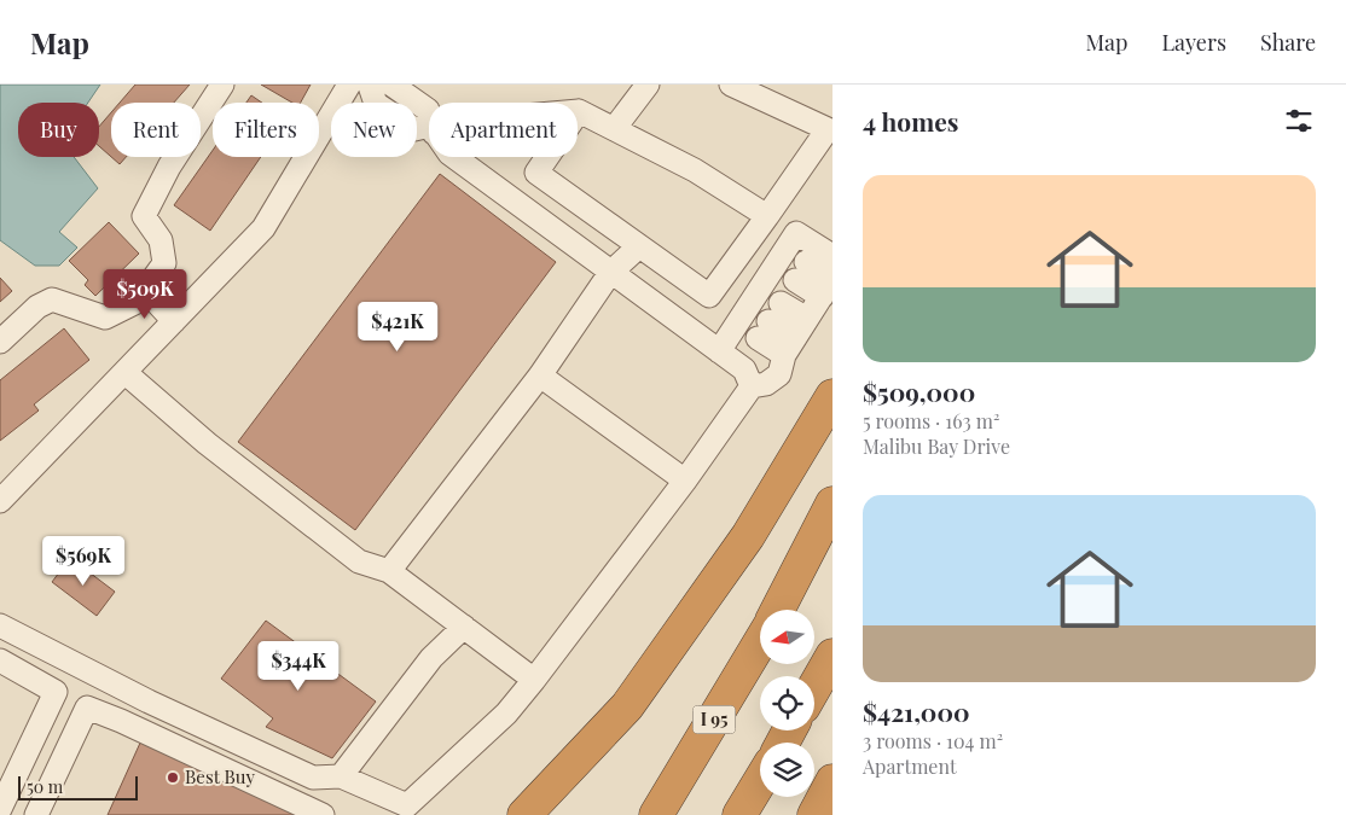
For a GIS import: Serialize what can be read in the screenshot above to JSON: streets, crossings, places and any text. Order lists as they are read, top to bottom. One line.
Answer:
{"streets":{"highway":["I 95"]},"places":["Best Buy"],"scale_bar":"50 m","north":"left","page":{"header":"Map","nav":["Map","Layers","Share"],"heading":"4 homes","chip":["Buy","Rent","Filters","New","Apartment"],"list":[{"name":"$509,000","note":"5 rooms · 163 m² · Malibu Bay Drive"},{"name":"$421,000","note":"3 rooms · 104 m² · Apartment"}],"price":["$509K","$421K","$569K","$344K"],"scale":"50 m"}}
